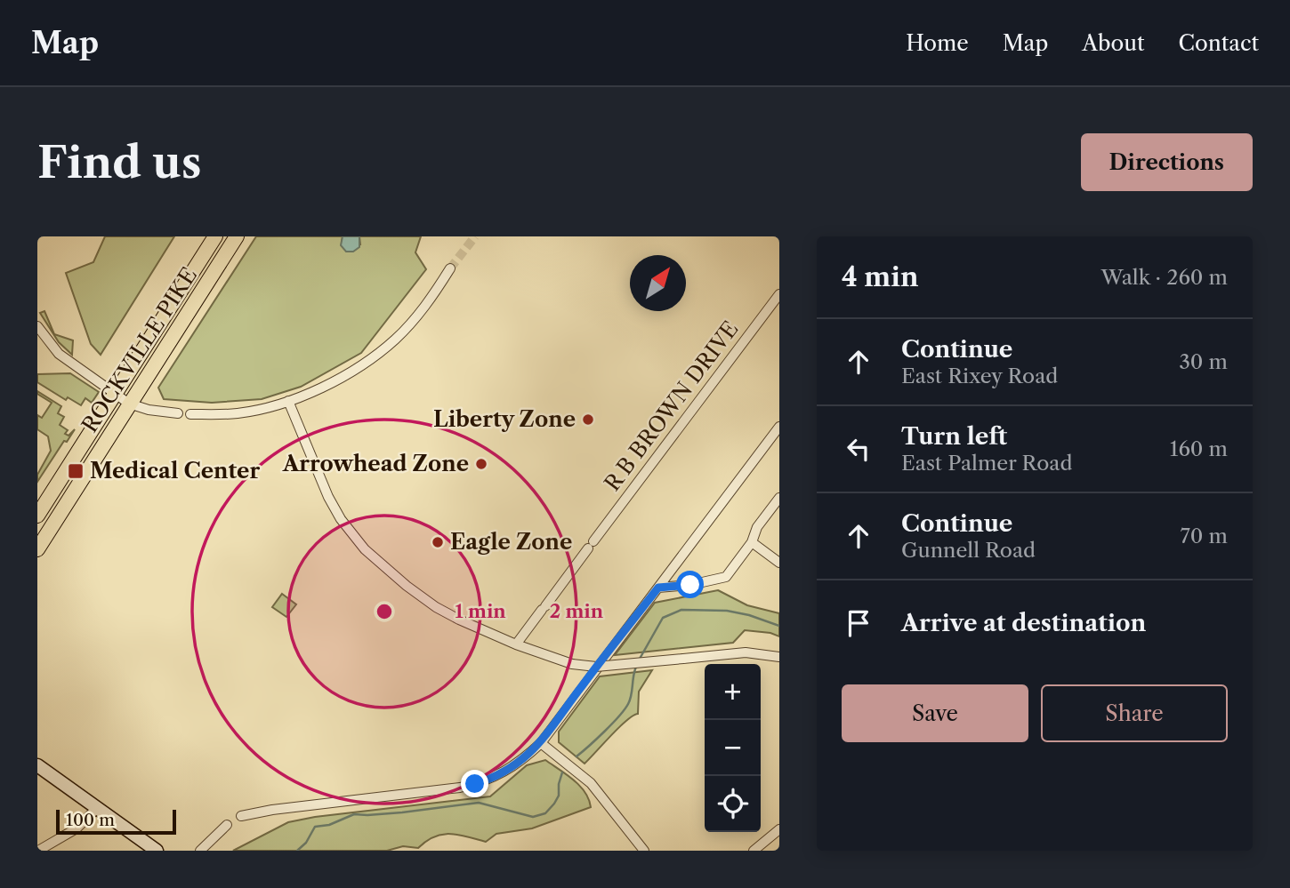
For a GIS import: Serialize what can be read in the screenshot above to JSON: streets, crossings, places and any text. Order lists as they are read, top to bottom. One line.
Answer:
{"streets":{"main road":["ROCKVILLE PIKE"],"street":["R B BROWN DRIVE"]},"places":{"other":["Liberty Zone","Arrowhead Zone","Eagle Zone"],"transit":["Medical Center"]},"scale_bar":"100 m","north":"top right","page":{"header":"Map","nav":["Home","Map","About","Contact"],"buttons":["Directions",["Save","Share"]],"title":"Find us","heading":["4 min","Walk · 260 m"],"list":[["Continue","East Rixey Road","30 m"],["Turn left","East Palmer Road","160 m"],["Continue","Gunnell Road","70 m"],"Arrive at destination"],"map_buttons":["+","−"],"scale":"100 m"},"rings":["1 min","2 min"]}
